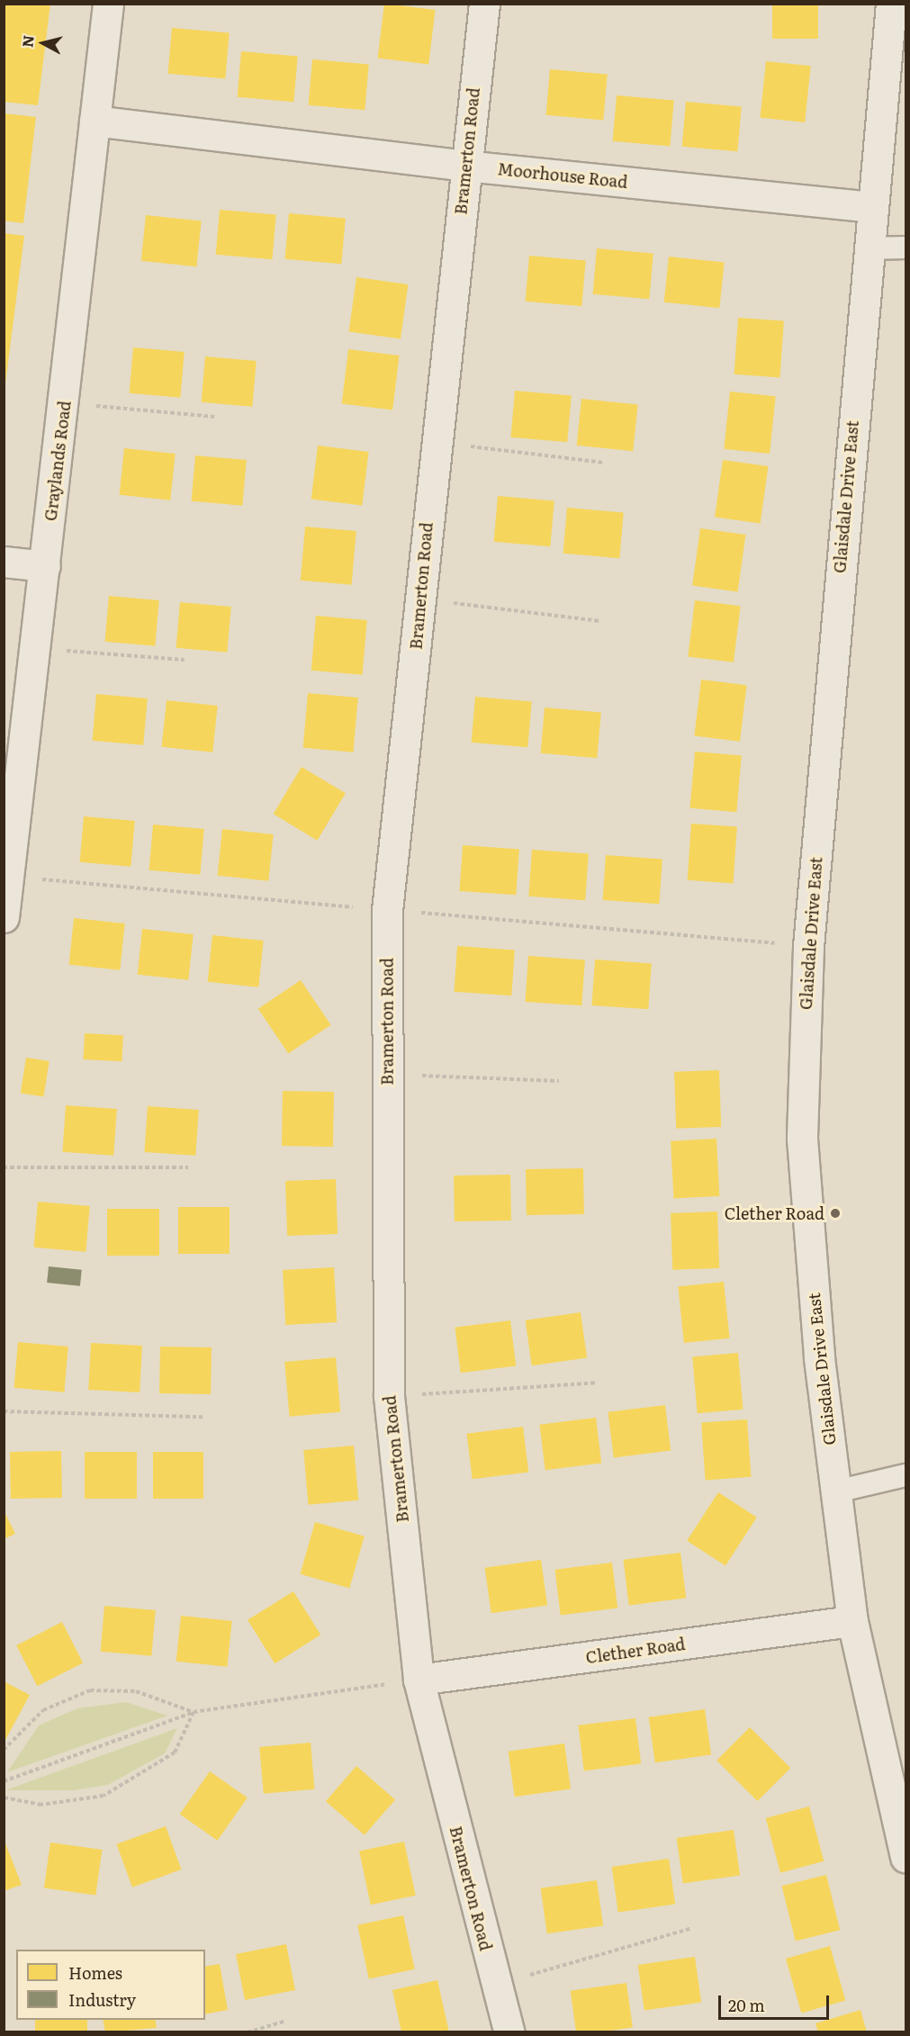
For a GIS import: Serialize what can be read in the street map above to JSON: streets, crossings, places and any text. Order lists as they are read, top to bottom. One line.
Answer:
{"streets":{"street":["Bramerton Road","Moorhouse Road","Graylands Road","Glaisdale Drive East","Clether Road"]},"crossings":[["Bramerton Road","Moorhouse Road"],["Bramerton Road","Clether Road"],["Moorhouse Road","Graylands Road"],["Moorhouse Road","Glaisdale Drive East"],["Glaisdale Drive East","Clether Road"]],"places":["Clether Road"],"legend":["Homes","Industry"],"scale_bar":"20 m","north":"left"}
